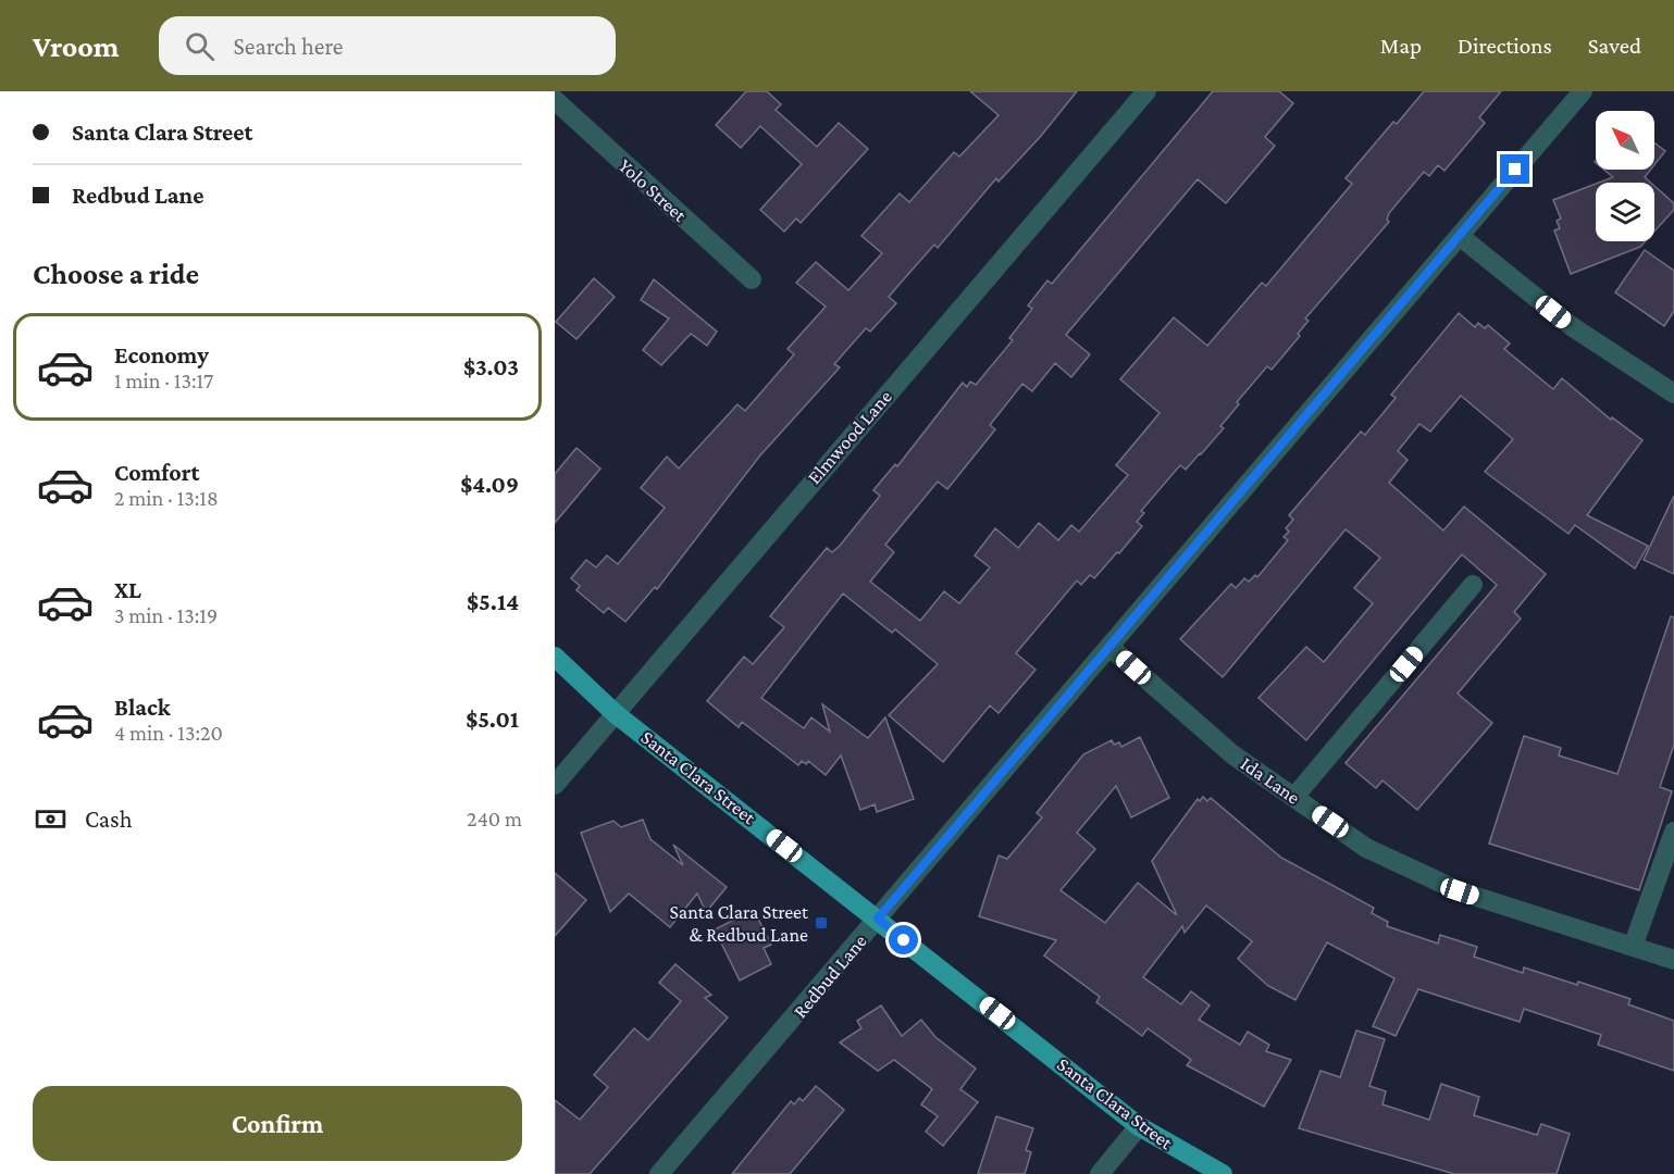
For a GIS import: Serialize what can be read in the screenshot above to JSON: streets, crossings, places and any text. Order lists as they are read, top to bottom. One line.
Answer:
{"streets":{"main road":["Santa Clara Street"],"street":["Yolo Street","Elmwood Lane","Ida Lane","Redbud Lane"]},"crossings":[["Elmwood Lane","Santa Clara Street"],["Santa Clara Street","Redbud Lane"],["Ida Lane","Redbud Lane"]],"places":{"transit":["Santa Clara Street & Redbud Lane"]},"north":"top left","page":{"header":"Vroom","search":"Search here","nav":["Map","Directions","Saved"],"banner":["Santa Clara Street","Redbud Lane"],"heading":"Choose a ride","list":[{"name":"Economy","note":"1 min · 13:17","value":"$3.03"},{"name":"Comfort","note":"2 min · 13:18","value":"$4.09"},{"name":"XL","note":"3 min · 13:19","value":"$5.14"},{"name":"Black","note":"4 min · 13:20","value":"$5.01"}],"pay":["Cash","240 m"],"buttons":"Confirm"}}
